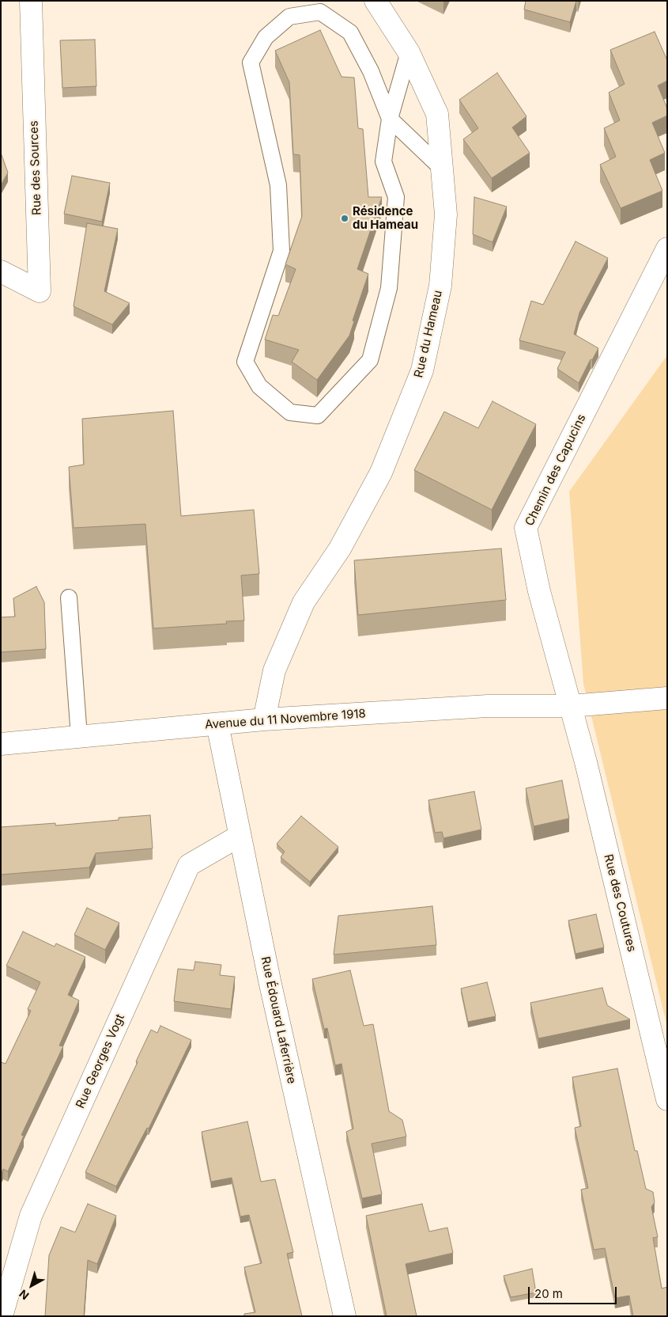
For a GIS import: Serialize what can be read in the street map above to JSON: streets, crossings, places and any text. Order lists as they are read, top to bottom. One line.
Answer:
{"streets":{"street":["Rue des Sources","Rue du Hameau","Chemin des Capucins","Avenue du 11 Novembre 1918","Rue des Coutures","Rue Édouard Laferrière","Rue Georges Vogt"]},"crossings":[["Rue du Hameau","Avenue du 11 Novembre 1918"],["Chemin des Capucins","Avenue du 11 Novembre 1918"],["Chemin des Capucins","Rue des Coutures"],["Avenue du 11 Novembre 1918","Rue des Coutures"],["Avenue du 11 Novembre 1918","Rue Édouard Laferrière"],["Rue Édouard Laferrière","Rue Georges Vogt"]],"places":["Résidence du Hameau"],"scale_bar":"20 m","north":"bottom left"}
